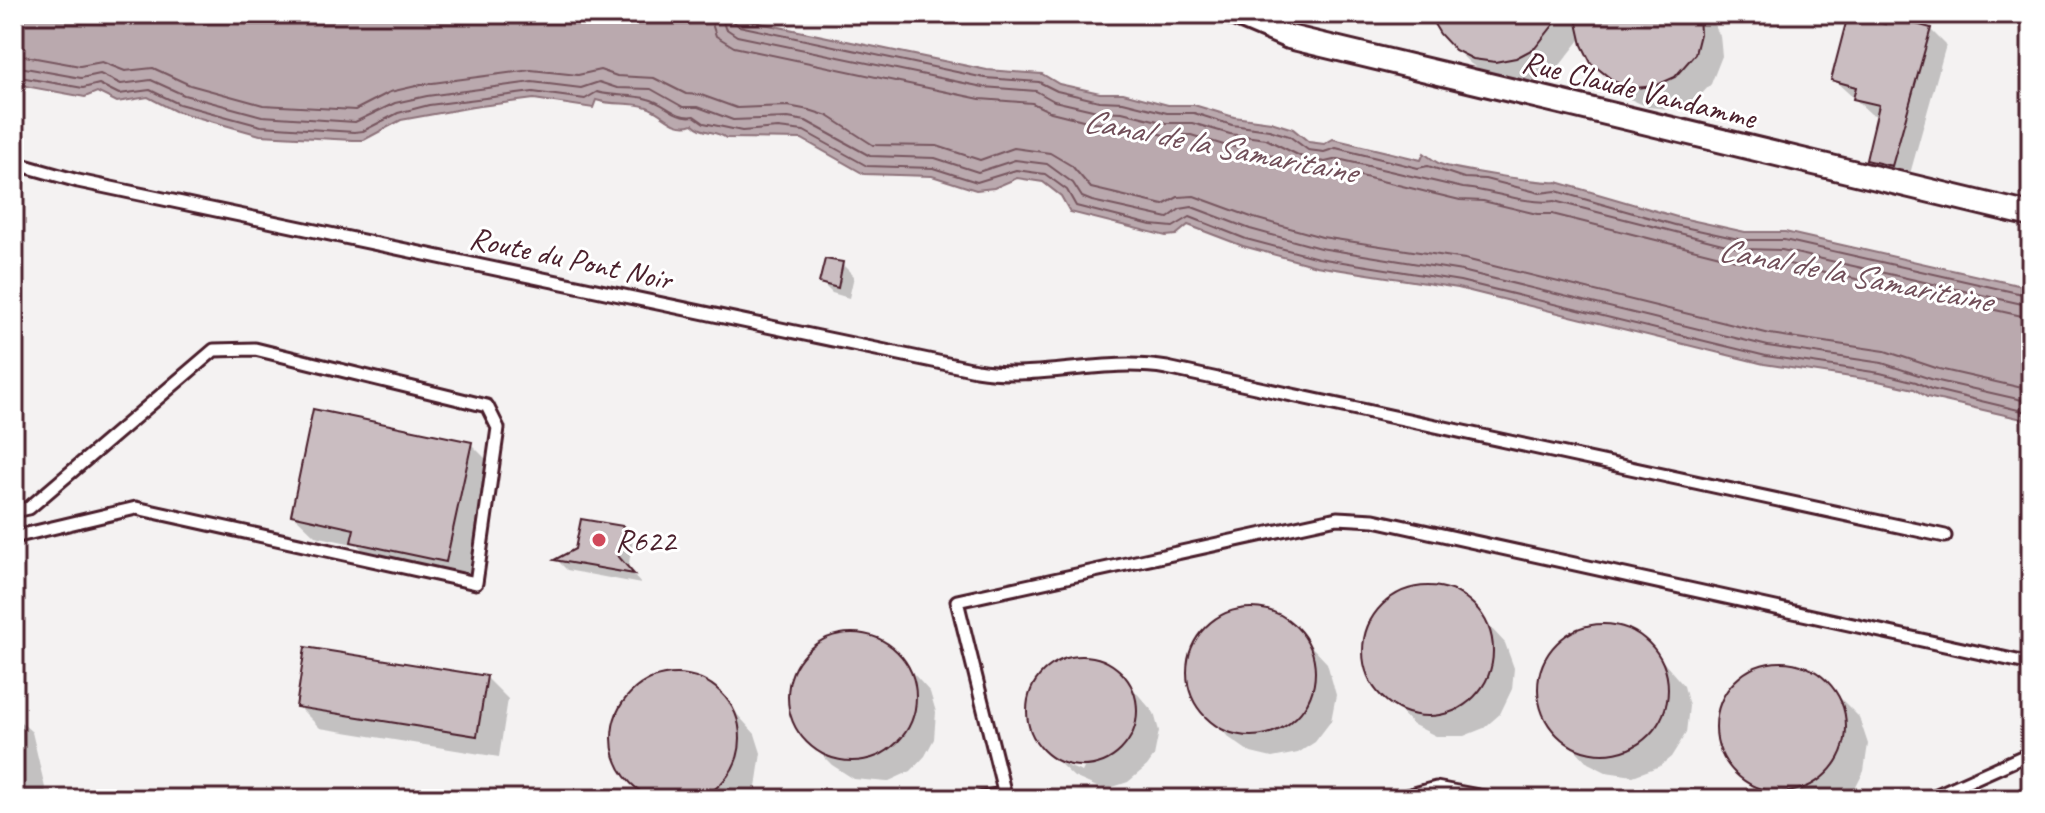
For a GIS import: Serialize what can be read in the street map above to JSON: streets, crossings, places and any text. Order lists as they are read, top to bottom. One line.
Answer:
{"streets":{"street":["Rue Claude Vandamme"],"lane":["Route du Pont Noir"]},"water":["Canal de la Samaritaine"],"places":["R622"]}
